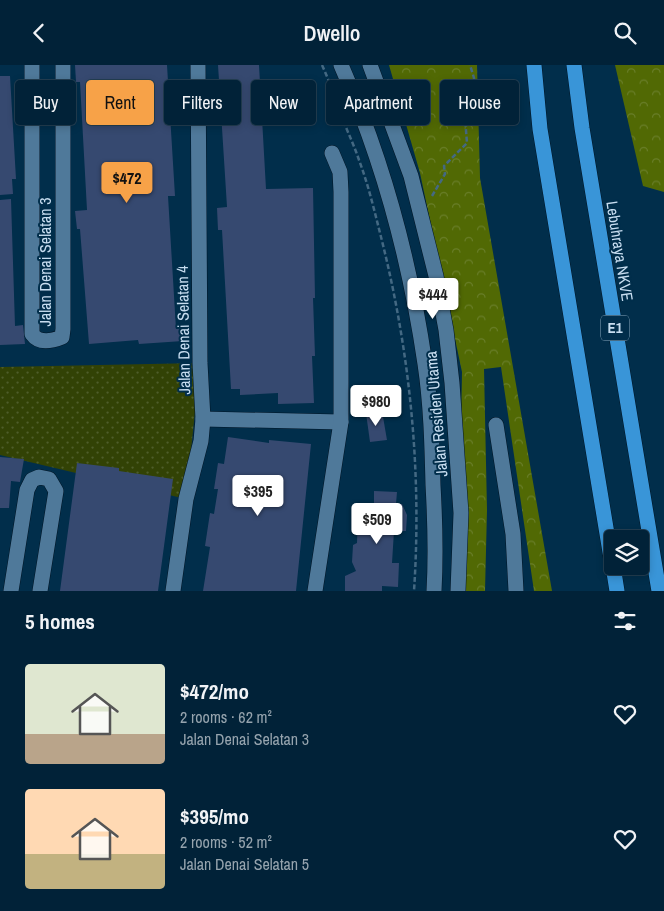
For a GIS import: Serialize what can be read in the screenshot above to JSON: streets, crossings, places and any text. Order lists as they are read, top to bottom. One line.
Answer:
{"streets":{"highway":["Lebuhraya NKVE","E1"],"street":["Jalan Denai Selatan 3","Jalan Denai Selatan 4","Jalan Residen Utama"]},"page":{"header":"Dwello","chip":["Buy","Rent","Filters","New","Apartment","House"],"price":["$472","$444","$980","$395","$509"],"heading":"5 homes","list":[{"name":"$472/mo","note":"2 rooms · 62 m² · Jalan Denai Selatan 3"},{"name":"$395/mo","note":"2 rooms · 52 m² · Jalan Denai Selatan 5"}]}}
